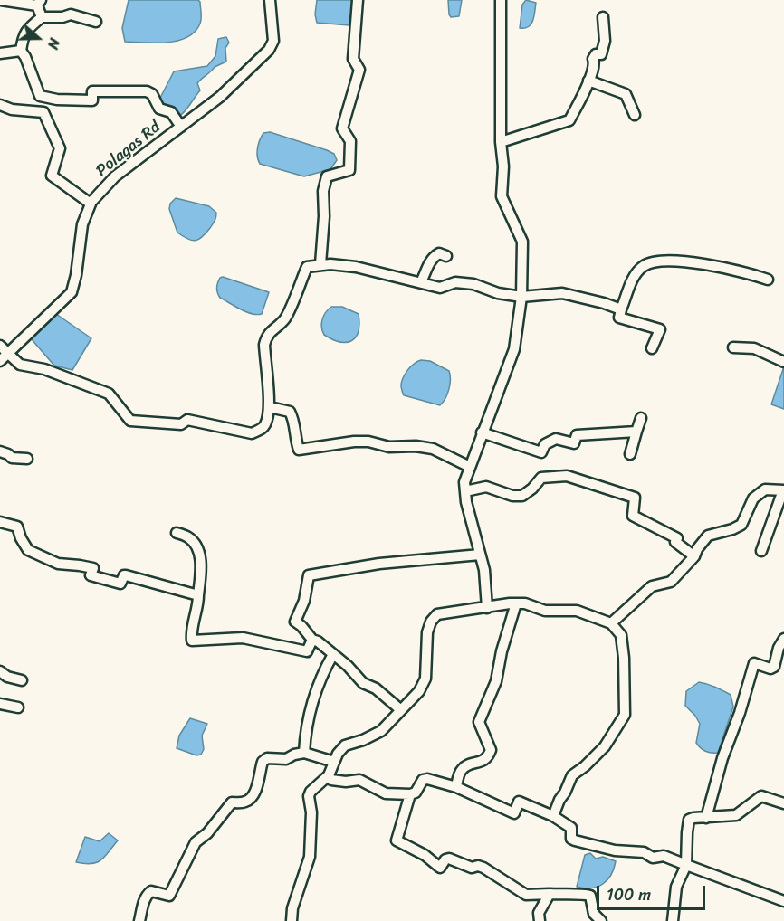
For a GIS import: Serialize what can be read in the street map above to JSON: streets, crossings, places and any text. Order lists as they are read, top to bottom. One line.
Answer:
{"streets":{"street":["Polagas Rd"]},"scale_bar":"100 m","north":"right"}
